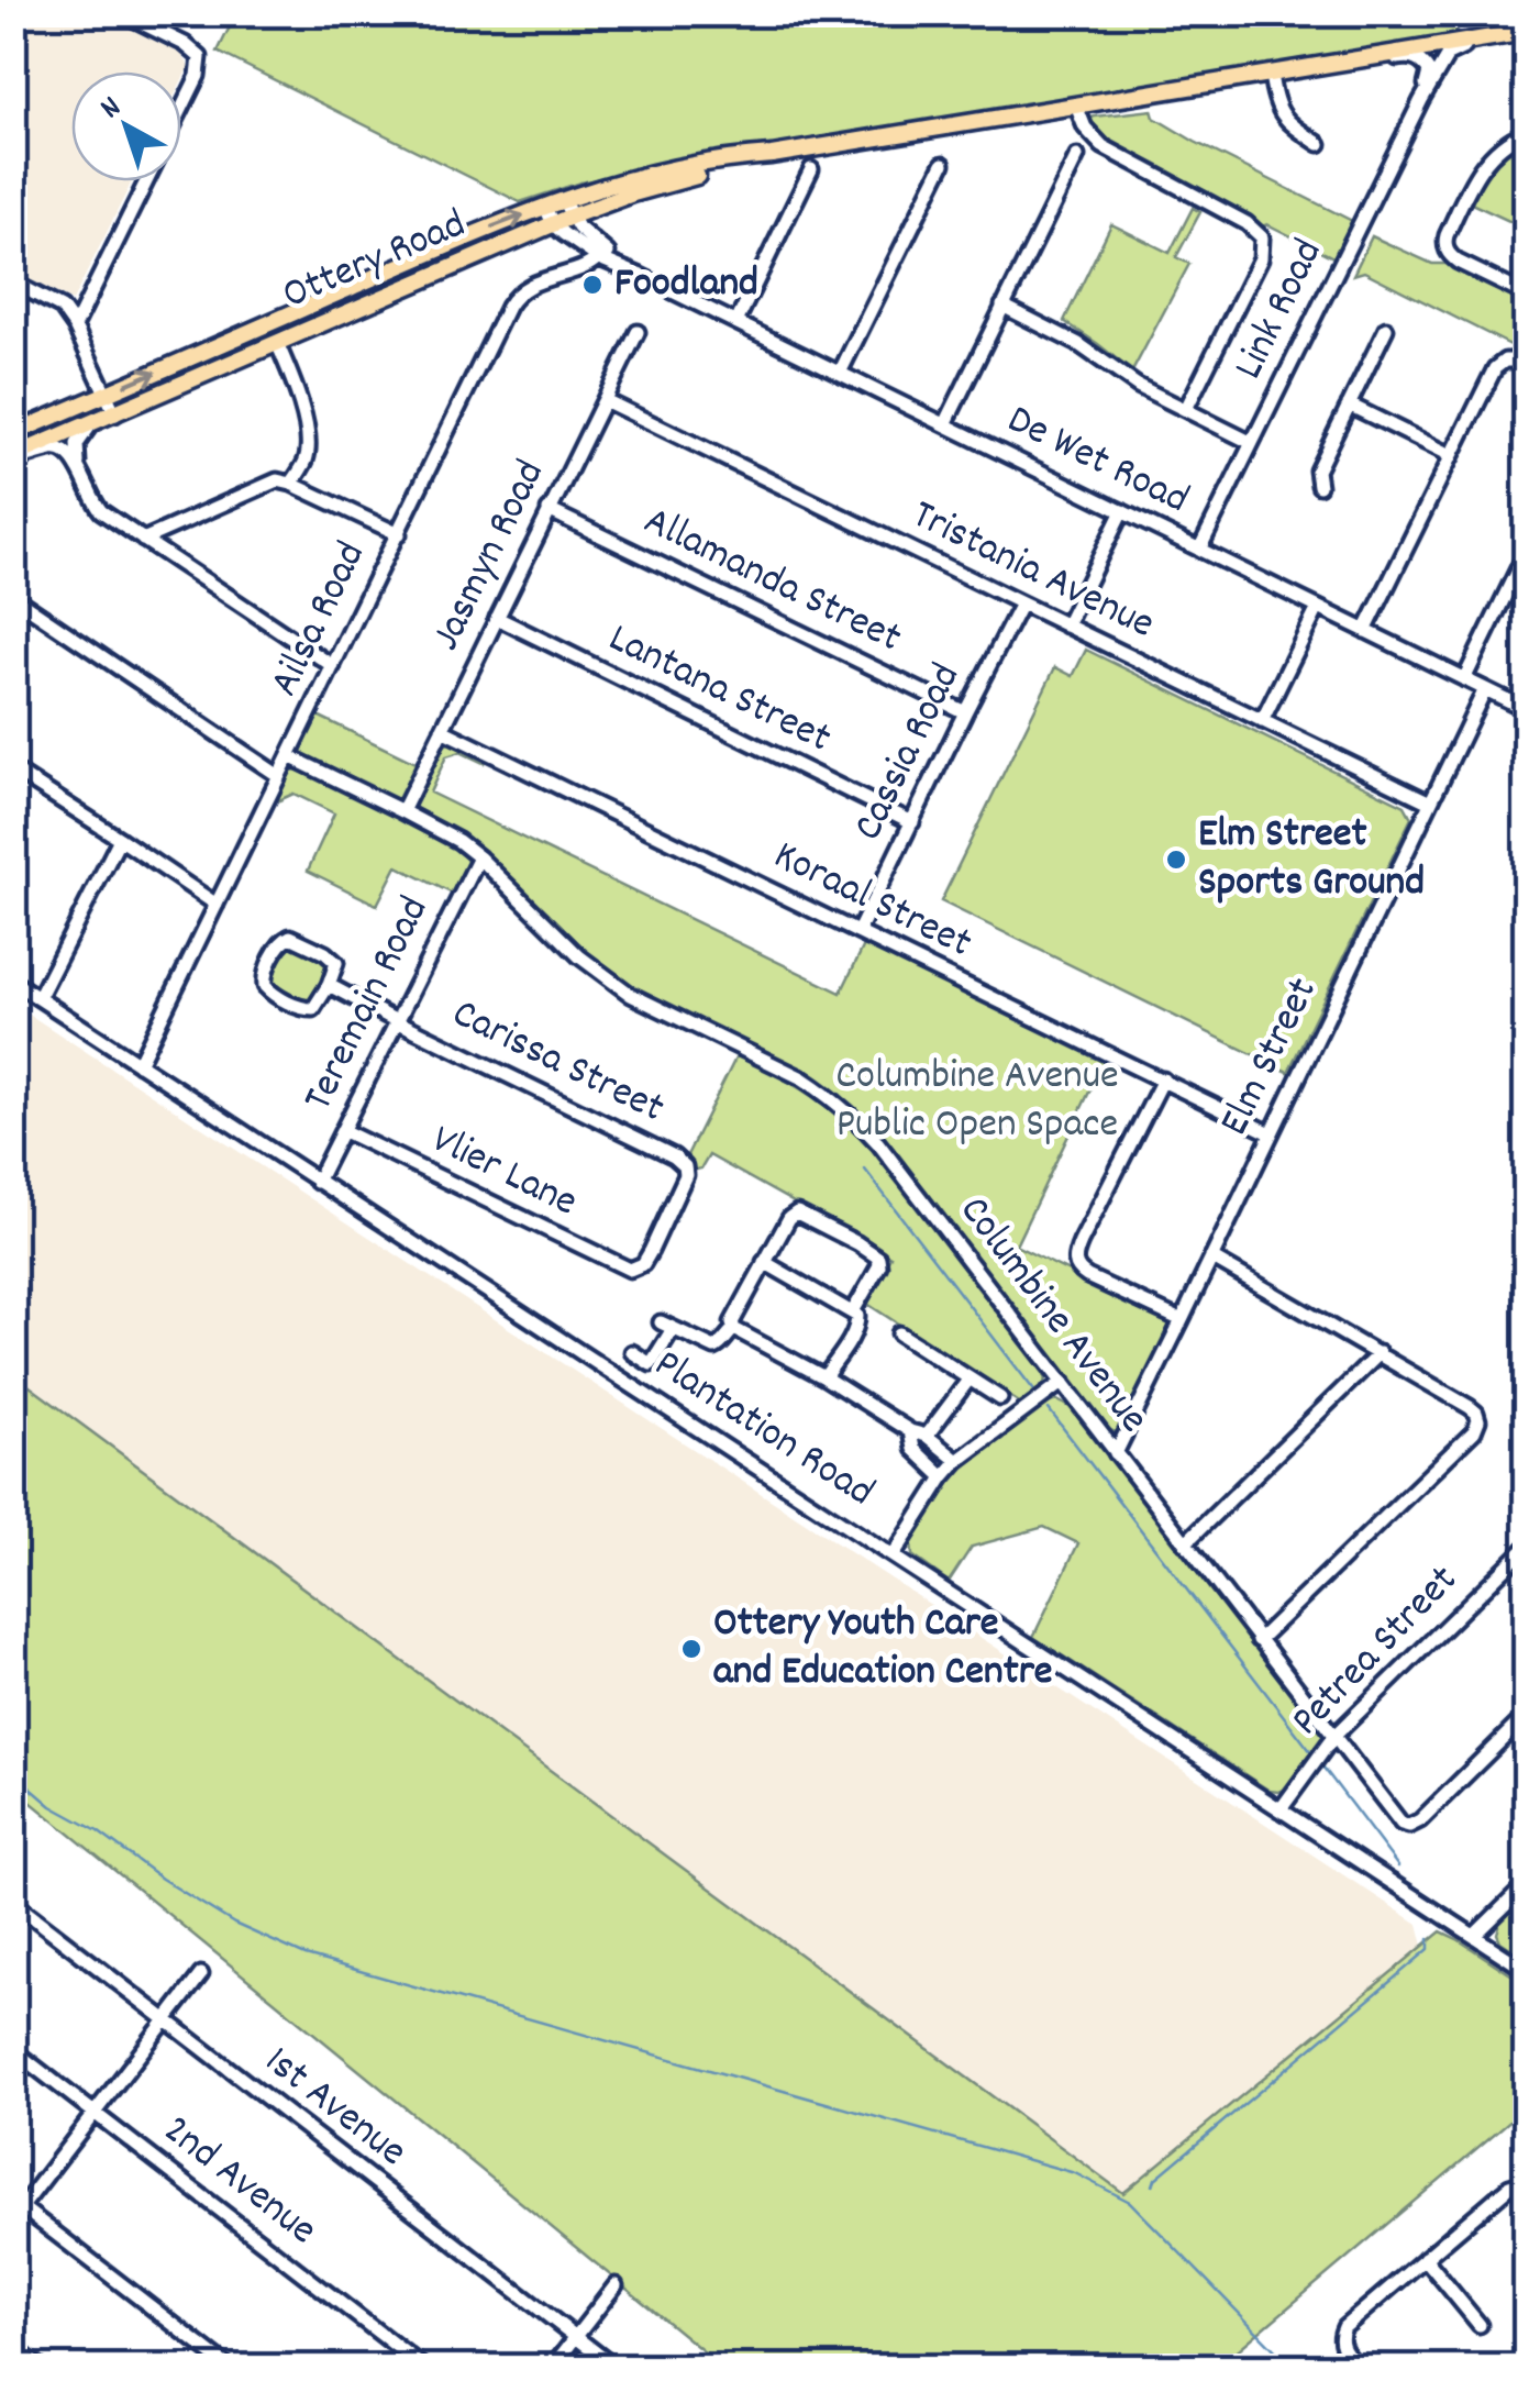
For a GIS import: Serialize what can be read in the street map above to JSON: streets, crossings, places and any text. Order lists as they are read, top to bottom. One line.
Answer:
{"streets":{"main road":["Ottery Road"],"street":["Link Road","De Wet Road","Jasmyn Road","Tristania Avenue","Allamanda Street","Ailsa Road","Lantana Street","Cassia Road","Koraal Street","Teremain Road","Elm Street","Carissa Street","Vlier Lane","Columbine Avenue","Plantation Road","Petrea Street","1st Avenue","2nd Avenue"]},"crossings":[["Ottery Road","Link Road"],["Ottery Road","De Wet Road"],["Link Road","De Wet Road"],["De Wet Road","Ailsa Road"],["De Wet Road","Elm Street"],["Jasmyn Road","Tristania Avenue"],["Jasmyn Road","Allamanda Street"],["Jasmyn Road","Lantana Street"],["Jasmyn Road","Koraal Street"],["Jasmyn Road","Columbine Avenue"],["Tristania Avenue","Cassia Road"],["Tristania Avenue","Elm Street"],["Allamanda Street","Cassia Road"],["Ailsa Road","Columbine Avenue"],["Ailsa Road","Plantation Road"],["Lantana Street","Cassia Road"],["Cassia Road","Koraal Street"],["Koraal Street","Elm Street"],["Teremain Road","Carissa Street"],["Teremain Road","Vlier Lane"],["Teremain Road","Columbine Avenue"],["Teremain Road","Plantation Road"],["Elm Street","Columbine Avenue"],["Carissa Street","Vlier Lane"],["Columbine Avenue","Petrea Street"],["Plantation Road","Petrea Street"]],"parks":["Columbine Avenue Public Open Space"],"places":["Foodland","Elm Street Sports Ground","Ottery Youth Care and Education Centre"],"north":"top left"}
